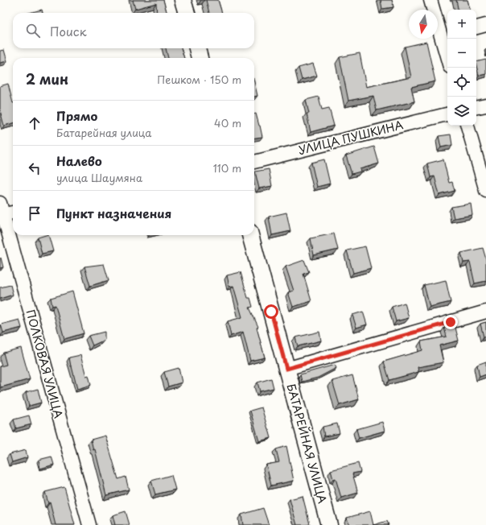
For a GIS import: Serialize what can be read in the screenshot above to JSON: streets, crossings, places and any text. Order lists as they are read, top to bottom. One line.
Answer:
{"streets":{"street":["УЛИЦА ПУШКИНА","ПОЛКОВАЯ УЛИЦА","БАТАРЕЙНАЯ УЛИЦА"]},"north":"bottom","page":{"map_buttons":["+","−"],"search":"Поиск","heading":["2 мин","Пешком · 150 m"],"list":[["Прямо","Батарейная улица","40 m"],["Налево","улица Шаумяна","110 m"],"Пункт назначения"]}}
